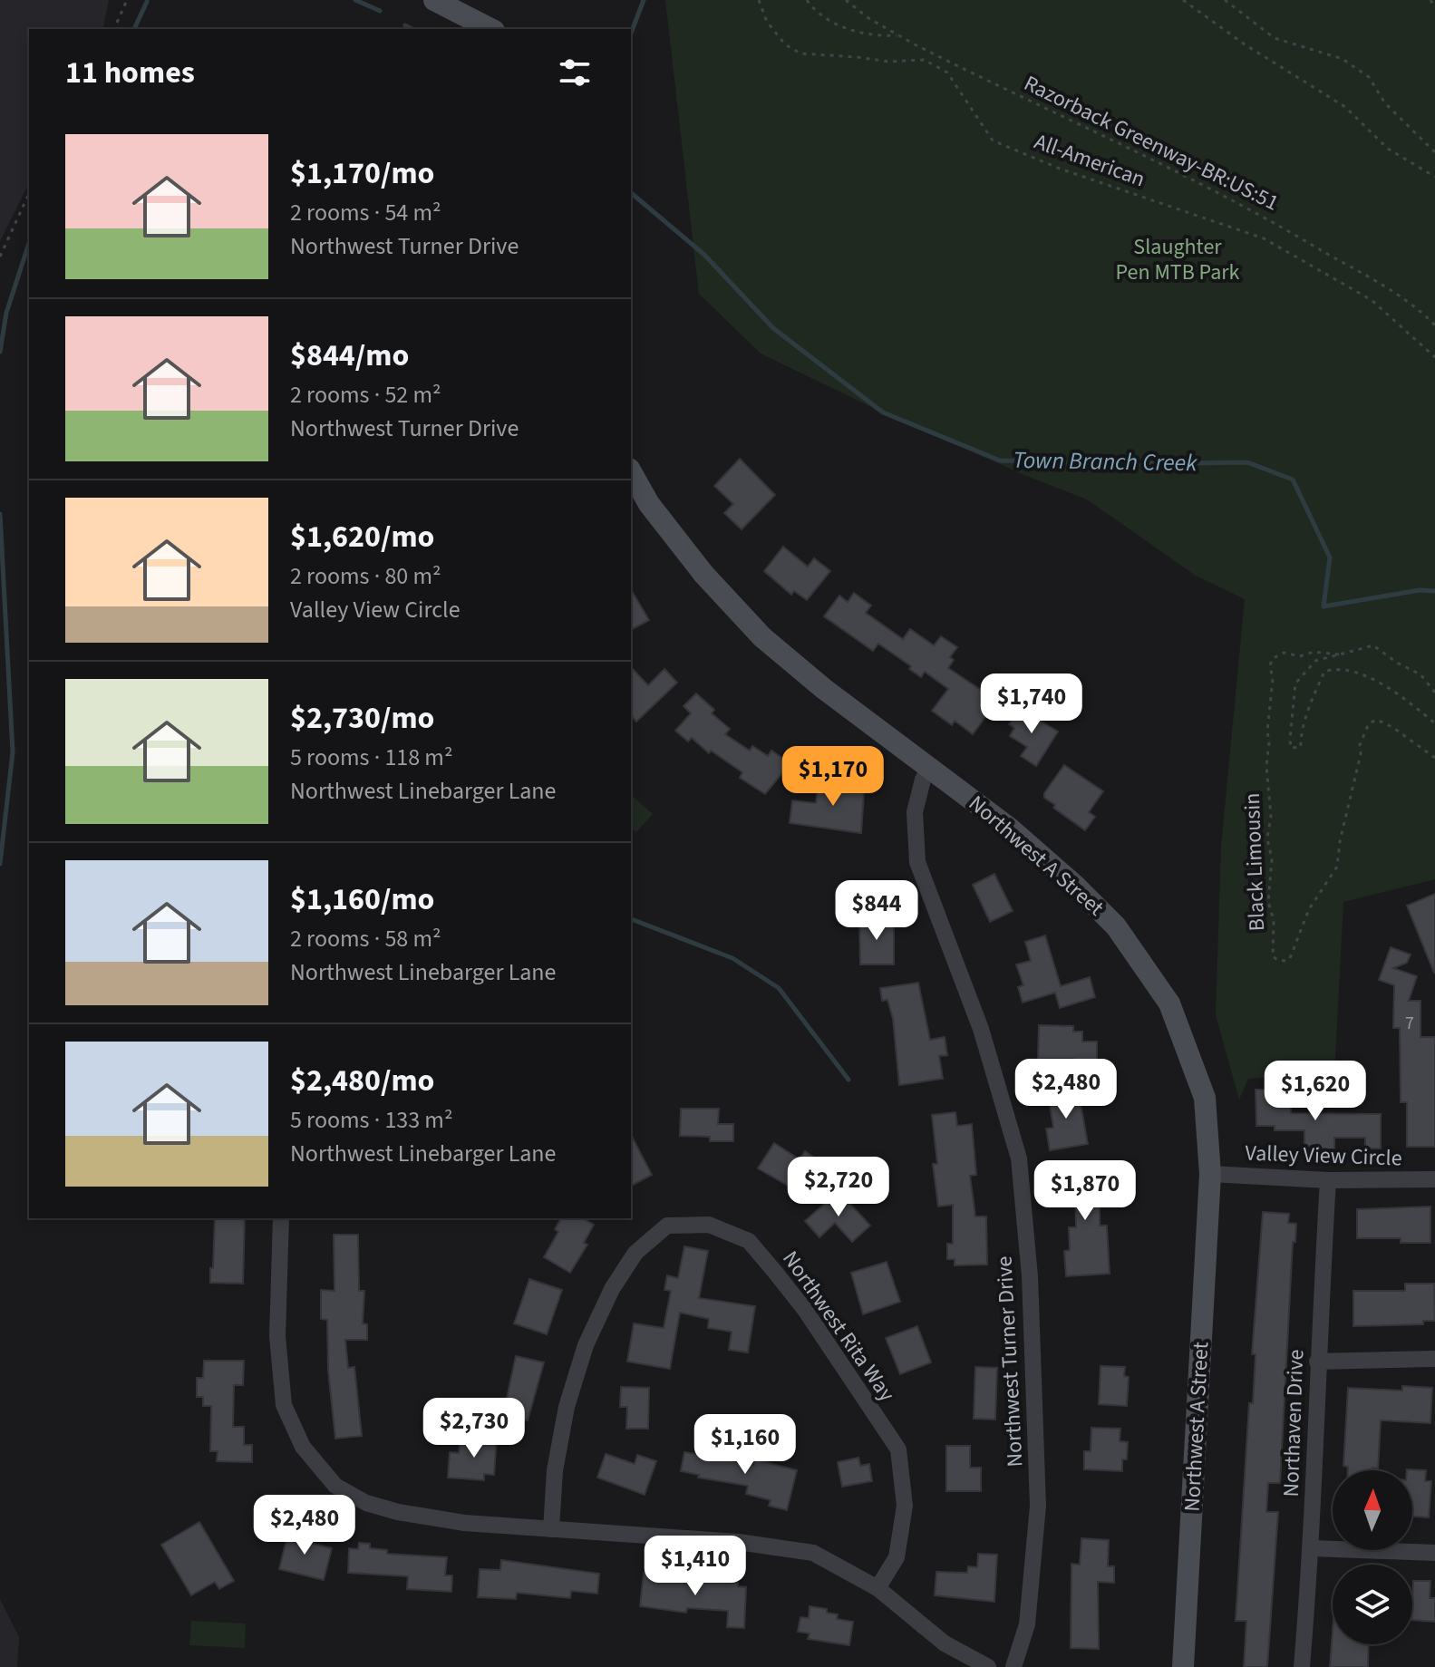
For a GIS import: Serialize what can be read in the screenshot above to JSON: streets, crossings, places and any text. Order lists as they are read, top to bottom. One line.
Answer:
{"streets":{"street":["Northwest A Street","Valley View Circle","Northwest Rita Way","Northwest Turner Drive","Northaven Drive"],"path":["Razorback Greenway-BR:US:51","All-American","Black Limousin"]},"crossings":[["Northwest A Street","Valley View Circle"],["Northwest A Street","Northwest Turner Drive"],["Valley View Circle","Northaven Drive"]],"water":["Town Branch Creek"],"parks":["Slaughter Pen MTB Park"],"house_numbers":["7"],"north":"top","page":{"heading":"11 homes","list":[{"name":"$1,170/mo","note":"2 rooms · 54 m² · Northwest Turner Drive"},{"name":"$844/mo","note":"2 rooms · 52 m² · Northwest Turner Drive"},{"name":"$1,620/mo","note":"2 rooms · 80 m² · Valley View Circle"},{"name":"$2,730/mo","note":"5 rooms · 118 m² · Northwest Linebarger Lane"},{"name":"$1,160/mo","note":"2 rooms · 58 m² · Northwest Linebarger Lane"},{"name":"$2,480/mo","note":"5 rooms · 133 m² · Northwest Linebarger Lane"}],"price":["$1,740","$1,170","$844","$2,480","$1,620","$2,720","$1,870","$2,730","$1,160","$2,480","$1,410"]}}
